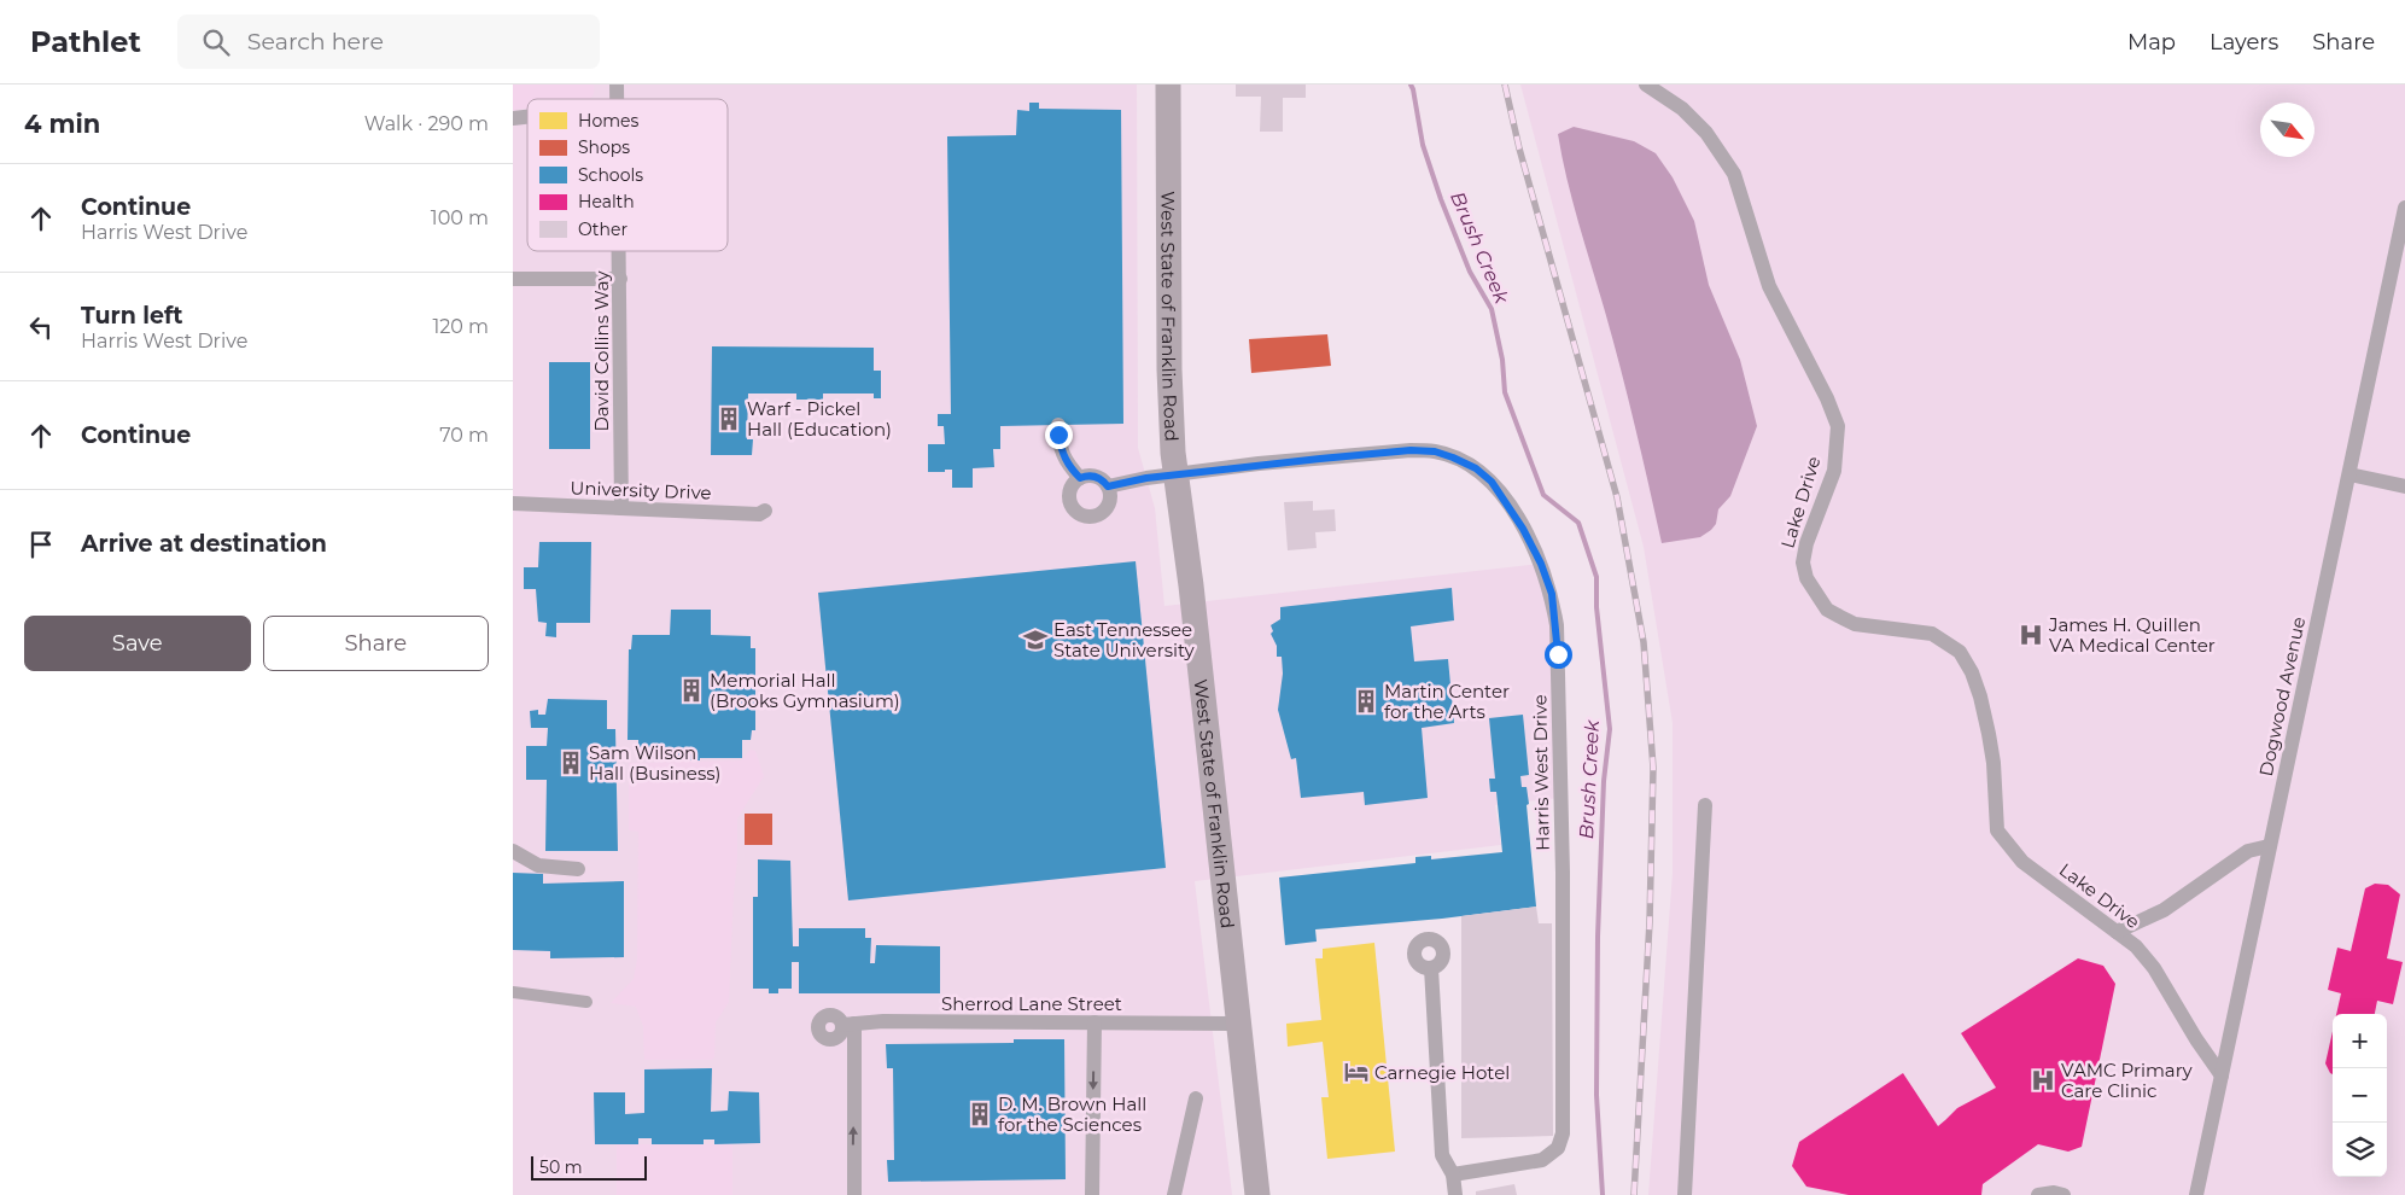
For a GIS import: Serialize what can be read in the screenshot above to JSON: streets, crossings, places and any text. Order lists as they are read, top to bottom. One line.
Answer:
{"streets":{"highway":["West State of Franklin Road"],"street":["David Collins Way","University Drive","Lake Drive","Dogwood Avenue","Harris West Drive","Sherrod Lane Street"]},"crossings":[["West State of Franklin Road","Harris West Drive"],["West State of Franklin Road","Sherrod Lane Street"],["David Collins Way","University Drive"],["Lake Drive","Dogwood Avenue"]],"water":["Brush Creek"],"places":{"building":["Warf - Pickel Hall (Education)","Memorial Hall (Brooks Gymnasium)","Martin Center for the Arts","Sam Wilson Hall (Business)","D. M. Brown Hall for the Sciences"],"hospital":["James H. Quillen VA Medical Center","VAMC Primary Care Clinic"],"school or university":["East Tennessee State University"],"hotel":["Carnegie Hotel"]},"legend":["Homes","Shops","Schools","Health","Other"],"scale_bar":"50 m","north":"bottom right","page":{"header":"Pathlet","search":"Search here","nav":["Map","Layers","Share"],"heading":["4 min","Walk · 290 m"],"list":[["Continue","Harris West Drive","100 m"],["Turn left","Harris West Drive","120 m"],["Continue","70 m"],"Arrive at destination"],"buttons":["Save","Share"],"map_buttons":["+","−"],"scale":"50 m"}}
